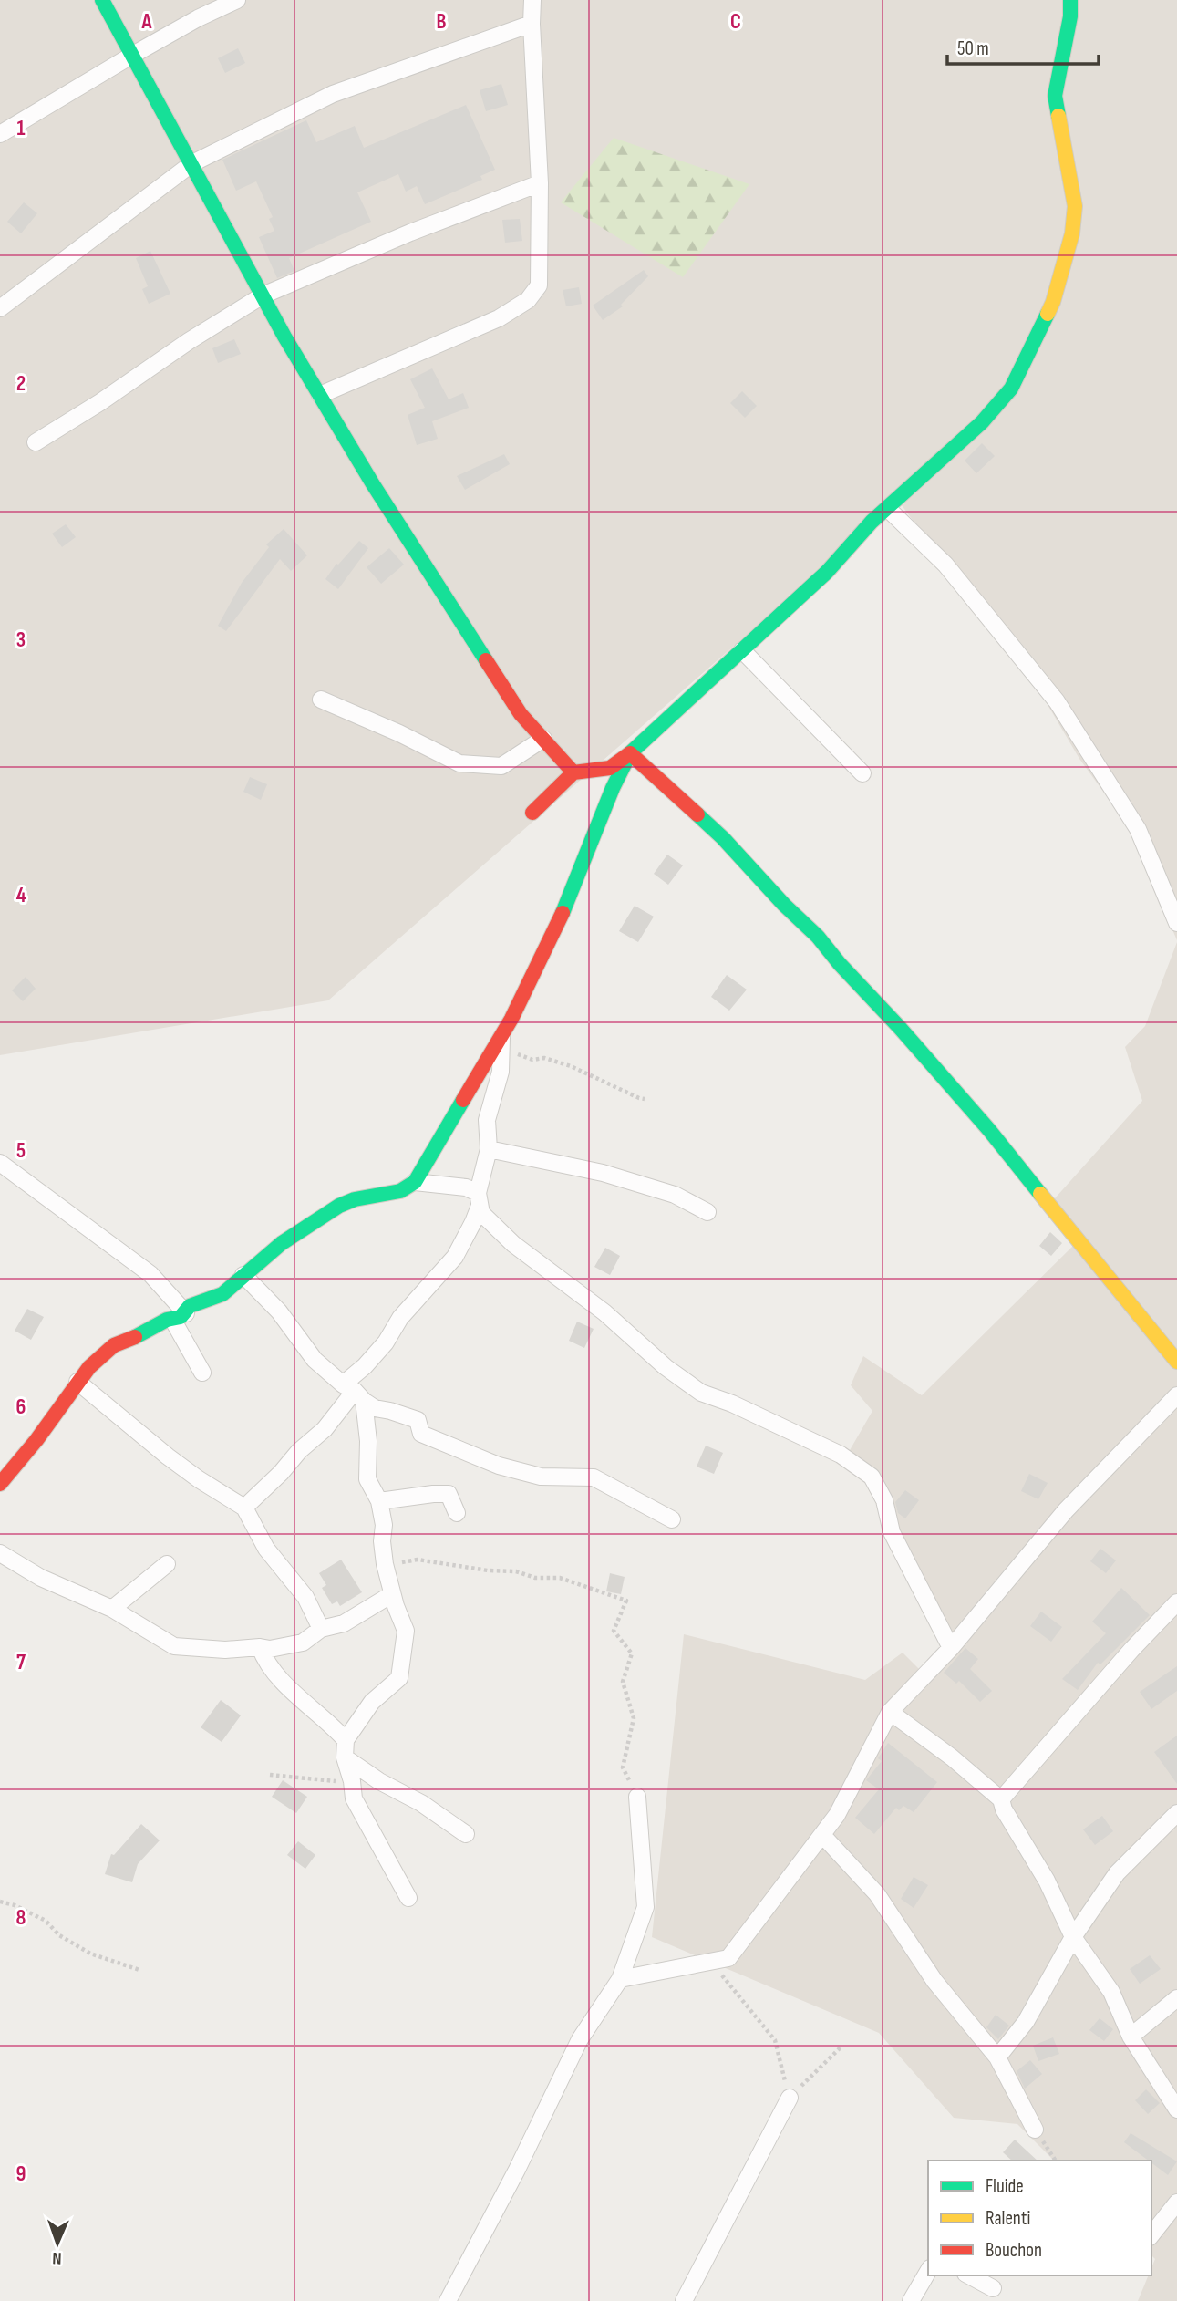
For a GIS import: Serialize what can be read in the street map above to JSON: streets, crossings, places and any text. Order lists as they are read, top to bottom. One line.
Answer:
{"legend":["Fluide","Ralenti","Bouchon"],"scale_bar":"50 m","north":"bottom","grid":{"columns":["A","B","C"],"rows":["1","2","3","4","5","6","7","8","9"]}}
